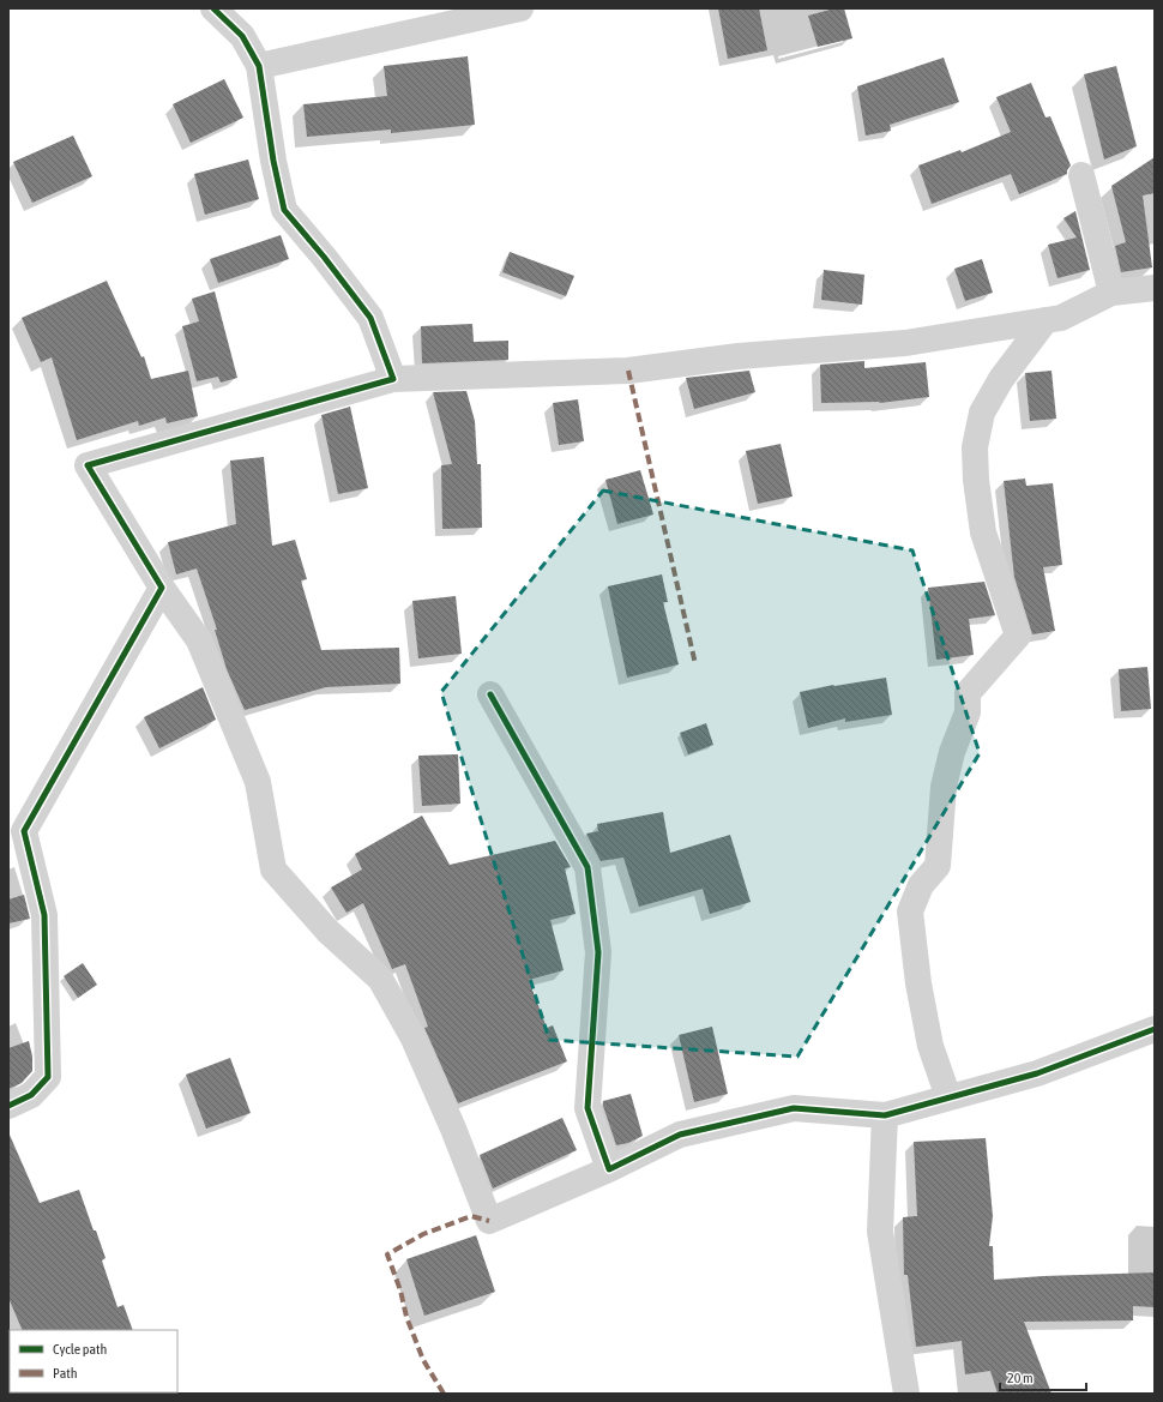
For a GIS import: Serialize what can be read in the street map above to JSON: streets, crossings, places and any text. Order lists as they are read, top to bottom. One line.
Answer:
{"legend":["Cycle path","Path"],"scale_bar":"20 m"}
